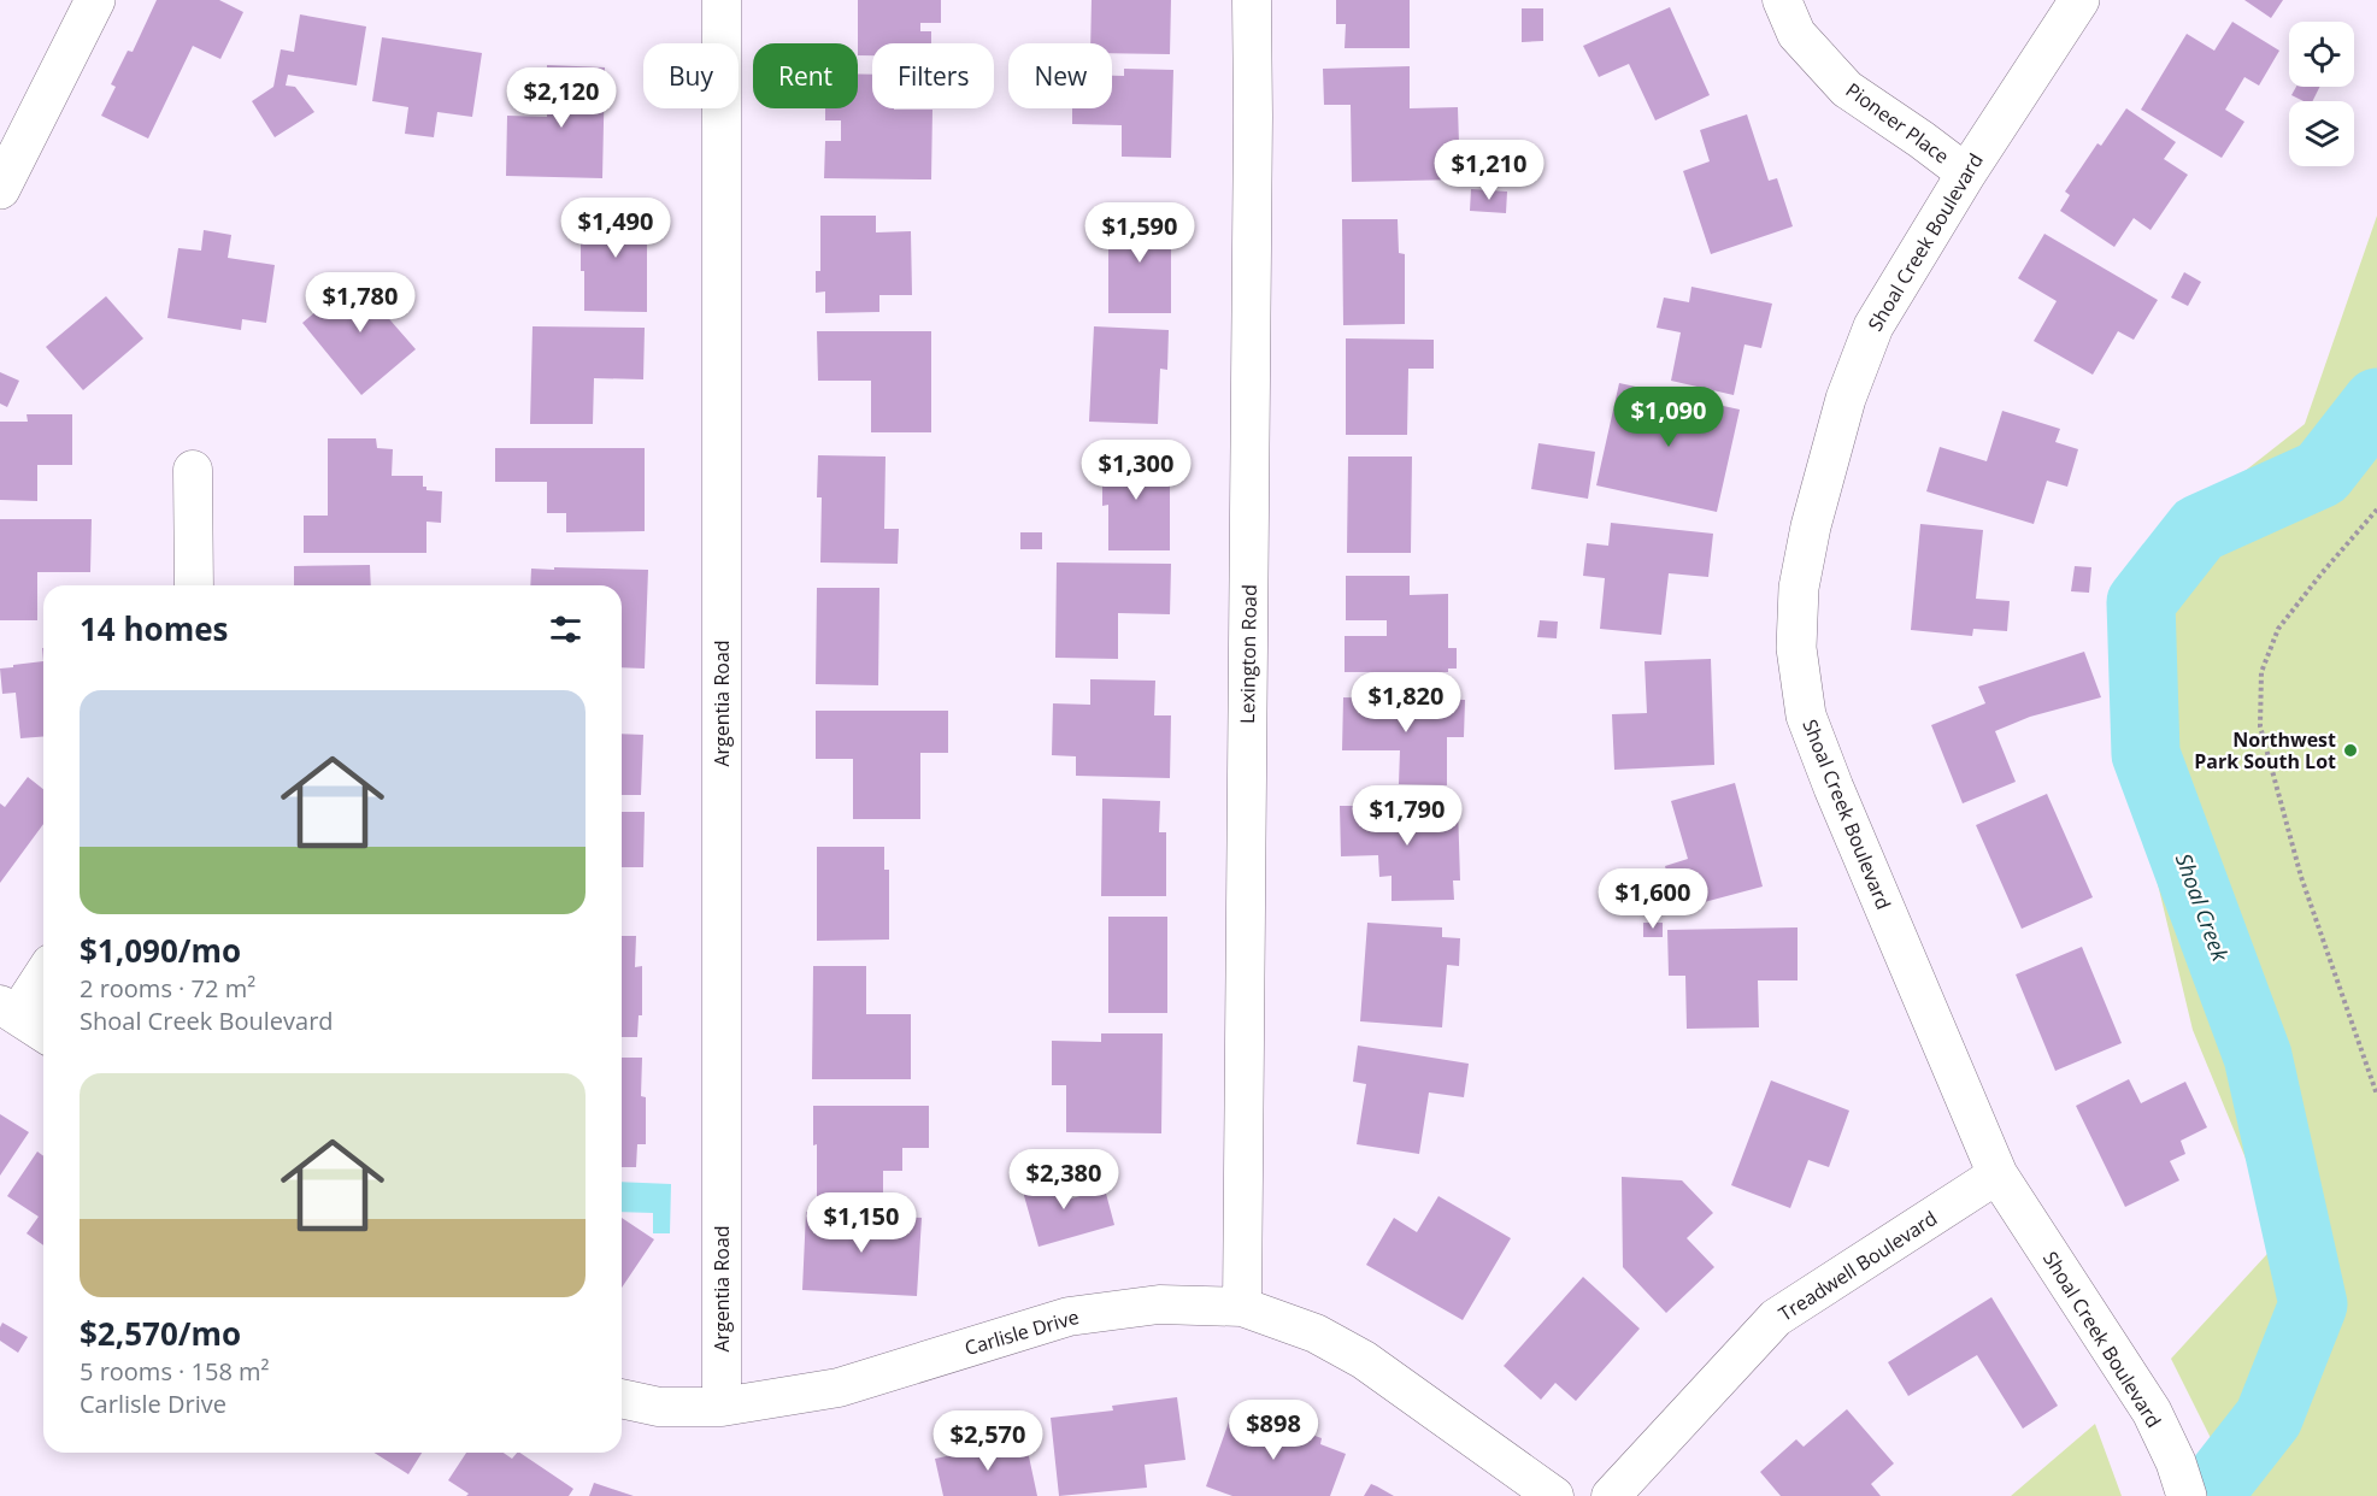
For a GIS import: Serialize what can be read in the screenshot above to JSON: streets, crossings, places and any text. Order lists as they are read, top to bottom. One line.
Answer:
{"streets":{"street":["Pioneer Place","Shoal Creek Boulevard","Lexington Road","Argentia Road","Treadwell Boulevard","Carlisle Drive"]},"crossings":[["Pioneer Place","Shoal Creek Boulevard"],["Shoal Creek Boulevard","Treadwell Boulevard"],["Lexington Road","Carlisle Drive"],["Argentia Road","Carlisle Drive"]],"water":["Shoal Creek"],"places":["Northwest Park South Lot"],"page":{"chip":["Buy","Rent","Filters","New"],"price":["$2,120","$1,210","$1,490","$1,590","$1,780","$1,090","$1,300","$1,820","$1,790","$1,600","$2,380","$1,150","$898","$2,570"],"heading":"14 homes","list":[{"name":"$1,090/mo","note":"2 rooms · 72 m² · Shoal Creek Boulevard"},{"name":"$2,570/mo","note":"5 rooms · 158 m² · Carlisle Drive"}]}}
